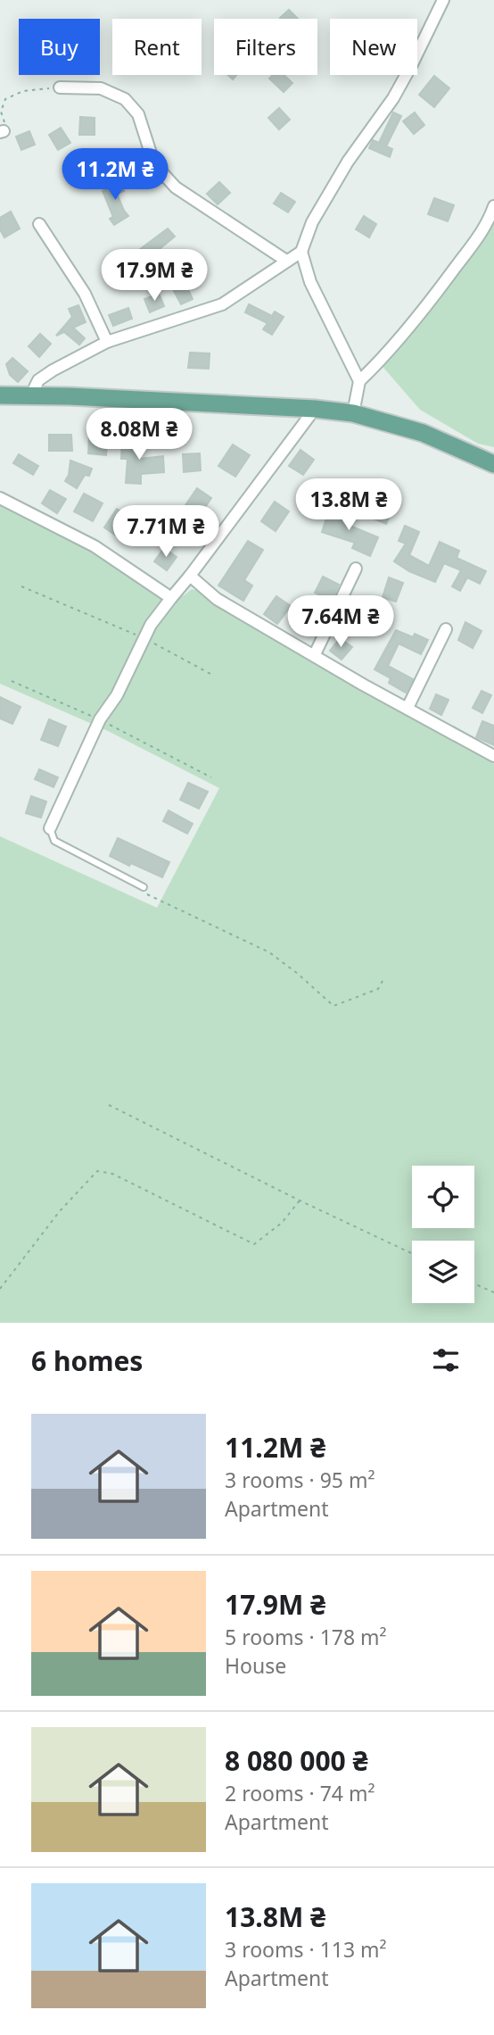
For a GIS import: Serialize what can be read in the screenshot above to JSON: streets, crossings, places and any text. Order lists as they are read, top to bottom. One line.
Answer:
{"page":{"chip":["Buy","Rent","Filters","New"],"price":["11.2M ₴","17.9M ₴","8.08M ₴","13.8M ₴","7.71M ₴","7.64M ₴"],"heading":"6 homes","list":[{"name":"11.2M ₴","note":"3 rooms · 95 m² · Apartment"},{"name":"17.9M ₴","note":"5 rooms · 178 m² · House"},{"name":"8 080 000 ₴","note":"2 rooms · 74 m² · Apartment"},{"name":"13.8M ₴","note":"3 rooms · 113 m² · Apartment"}]}}
